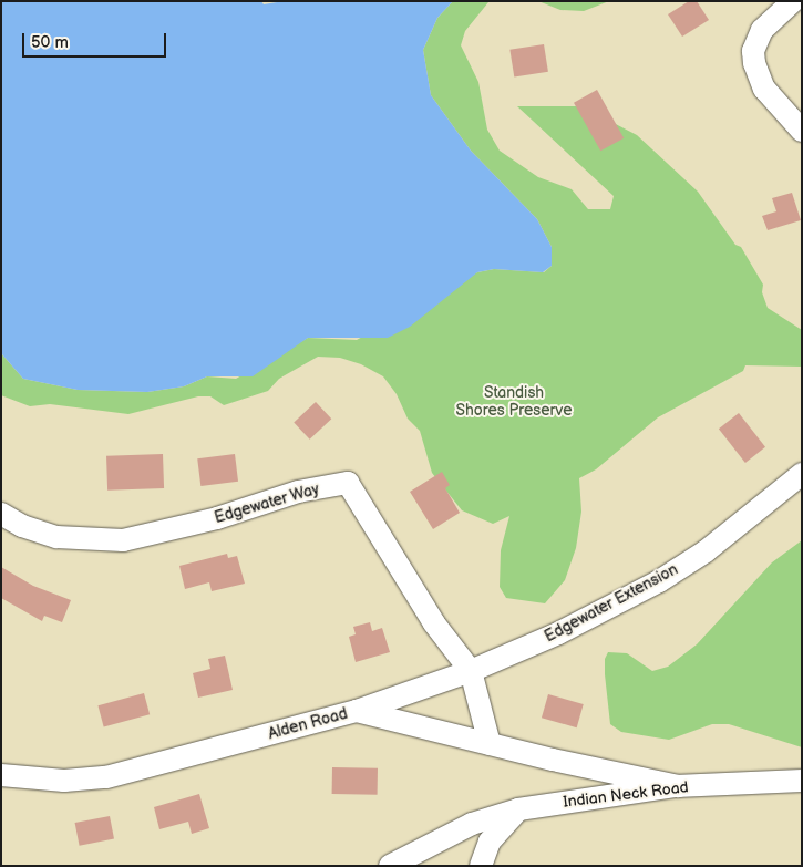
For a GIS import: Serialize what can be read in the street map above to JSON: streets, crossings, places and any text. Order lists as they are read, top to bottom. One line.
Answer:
{"streets":{"street":["Edgewater Way","Edgewater Extension","Alden Road","Indian Neck Road"]},"crossings":[["Edgewater Way","Edgewater Extension"],["Edgewater Extension","Alden Road"],["Alden Road","Indian Neck Road"]],"parks":["Standish Shores Preserve"],"scale_bar":"50 m"}
